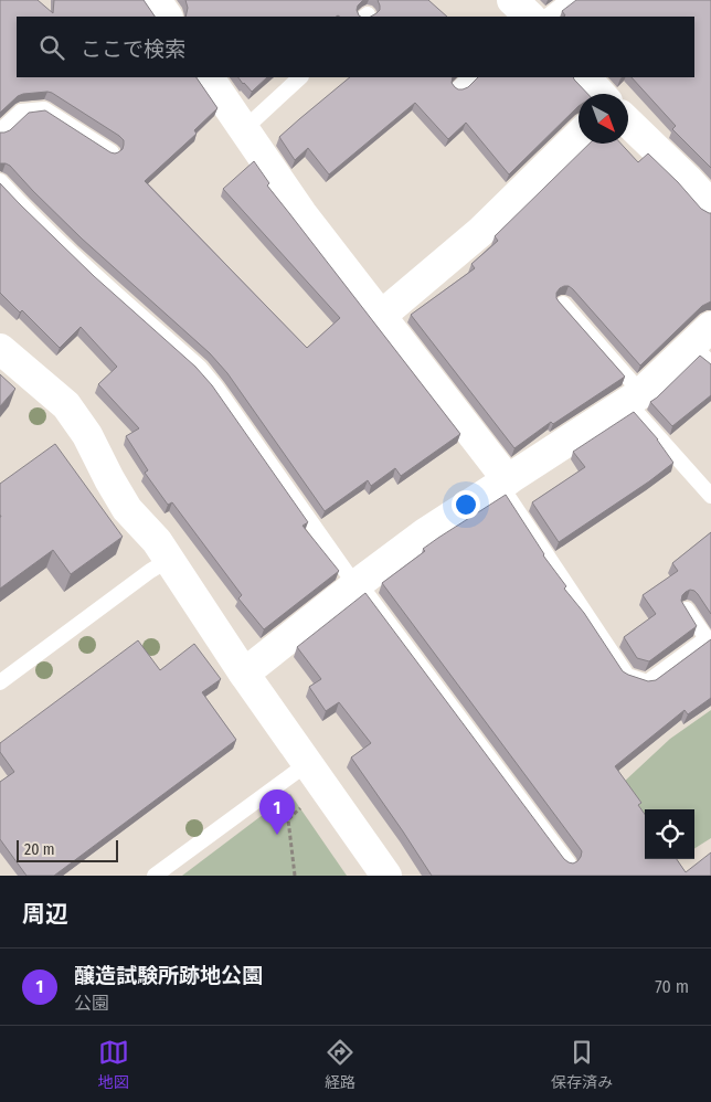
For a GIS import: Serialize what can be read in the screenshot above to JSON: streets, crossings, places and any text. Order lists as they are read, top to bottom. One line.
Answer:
{"scale_bar":"20 m","north":"bottom right","page":{"search":"ここで検索","pins":"1","scale":"20 m","heading":"周辺","list":[{"mark":"1","name":"醸造試験所跡地公園","note":"公園","value":"70 m"}],"nav":["地図","経路","保存済み"]}}
